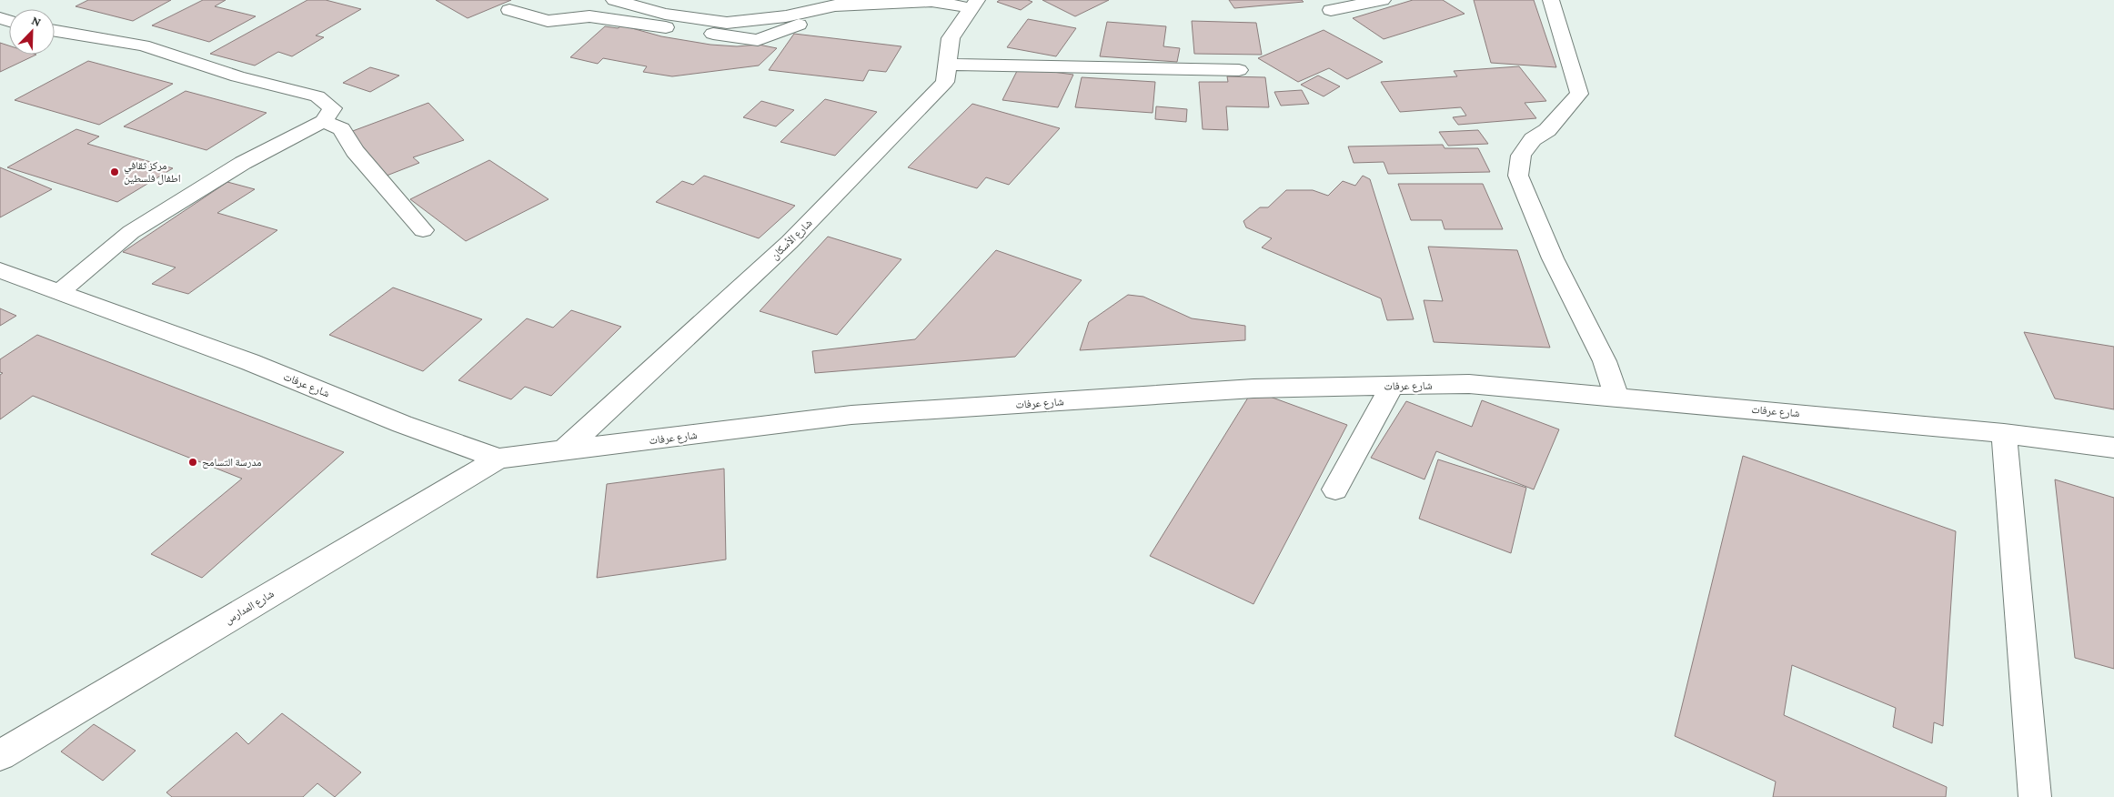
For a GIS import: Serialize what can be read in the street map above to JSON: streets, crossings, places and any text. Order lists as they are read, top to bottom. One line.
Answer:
{"streets":{"street":["شارع الأسكان","شارع عرفات","شارع المدارس"]},"crossings":[["شارع الأسكان","شارع عرفات"],["شارع عرفات","شارع المدارس"]],"places":["مركز ثقافي اطفال فلسطين","مدرسة التسامح"],"north":"top right"}
